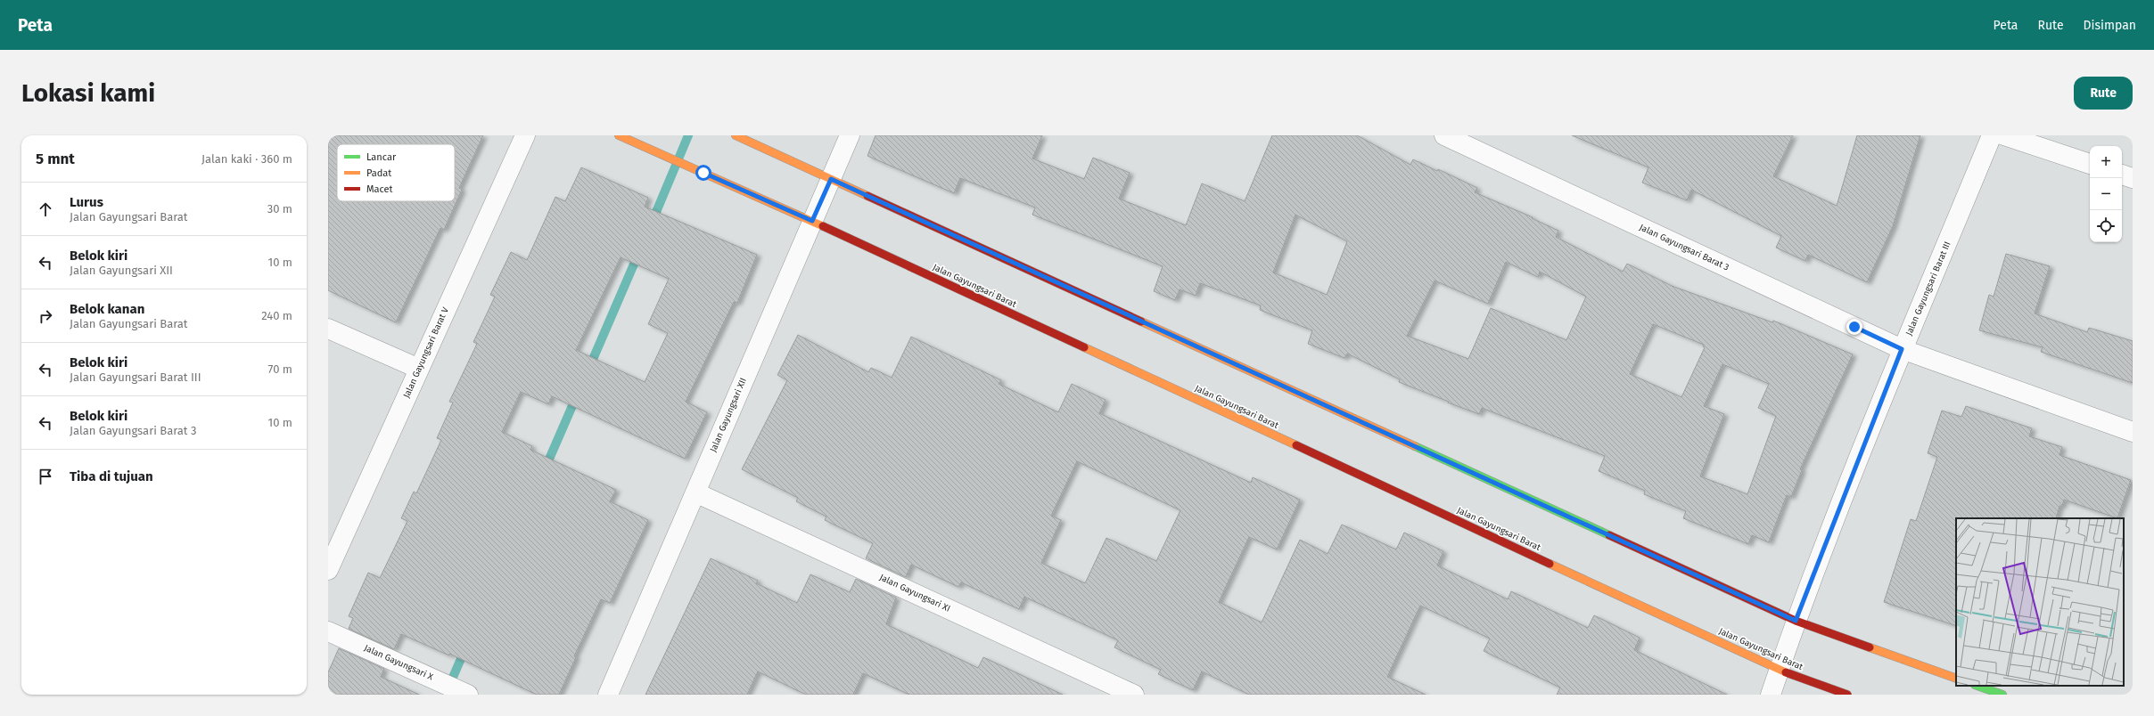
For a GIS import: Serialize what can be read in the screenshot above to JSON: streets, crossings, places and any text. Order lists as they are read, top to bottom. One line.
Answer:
{"streets":{"street":["Jalan Gayungsari Barat 3","Jalan Gayungsari Barat","Jalan Gayungsari Barat III","Jalan Gayungsari Barat V","Jalan Gayungsari XII","Jalan Gayungsari XI","Jalan Gayungsari X"]},"crossings":[["Jalan Gayungsari Barat 3","Jalan Gayungsari Barat III"],["Jalan Gayungsari Barat","Jalan Gayungsari Barat III"],["Jalan Gayungsari Barat","Jalan Gayungsari XII"],["Jalan Gayungsari XII","Jalan Gayungsari XI"]],"legend":["Lancar","Padat","Macet"],"page":{"header":"Peta","nav":["Peta","Rute","Disimpan"],"buttons":"Rute","title":"Lokasi kami","heading":["5 mnt","Jalan kaki · 360 m"],"map_buttons":["+","−"],"list":[["Lurus","Jalan Gayungsari Barat","30 m"],["Belok kiri","Jalan Gayungsari XII","10 m"],["Belok kanan","Jalan Gayungsari Barat","240 m"],["Belok kiri","Jalan Gayungsari Barat III","70 m"],["Belok kiri","Jalan Gayungsari Barat 3","10 m"],"Tiba di tujuan"]}}
